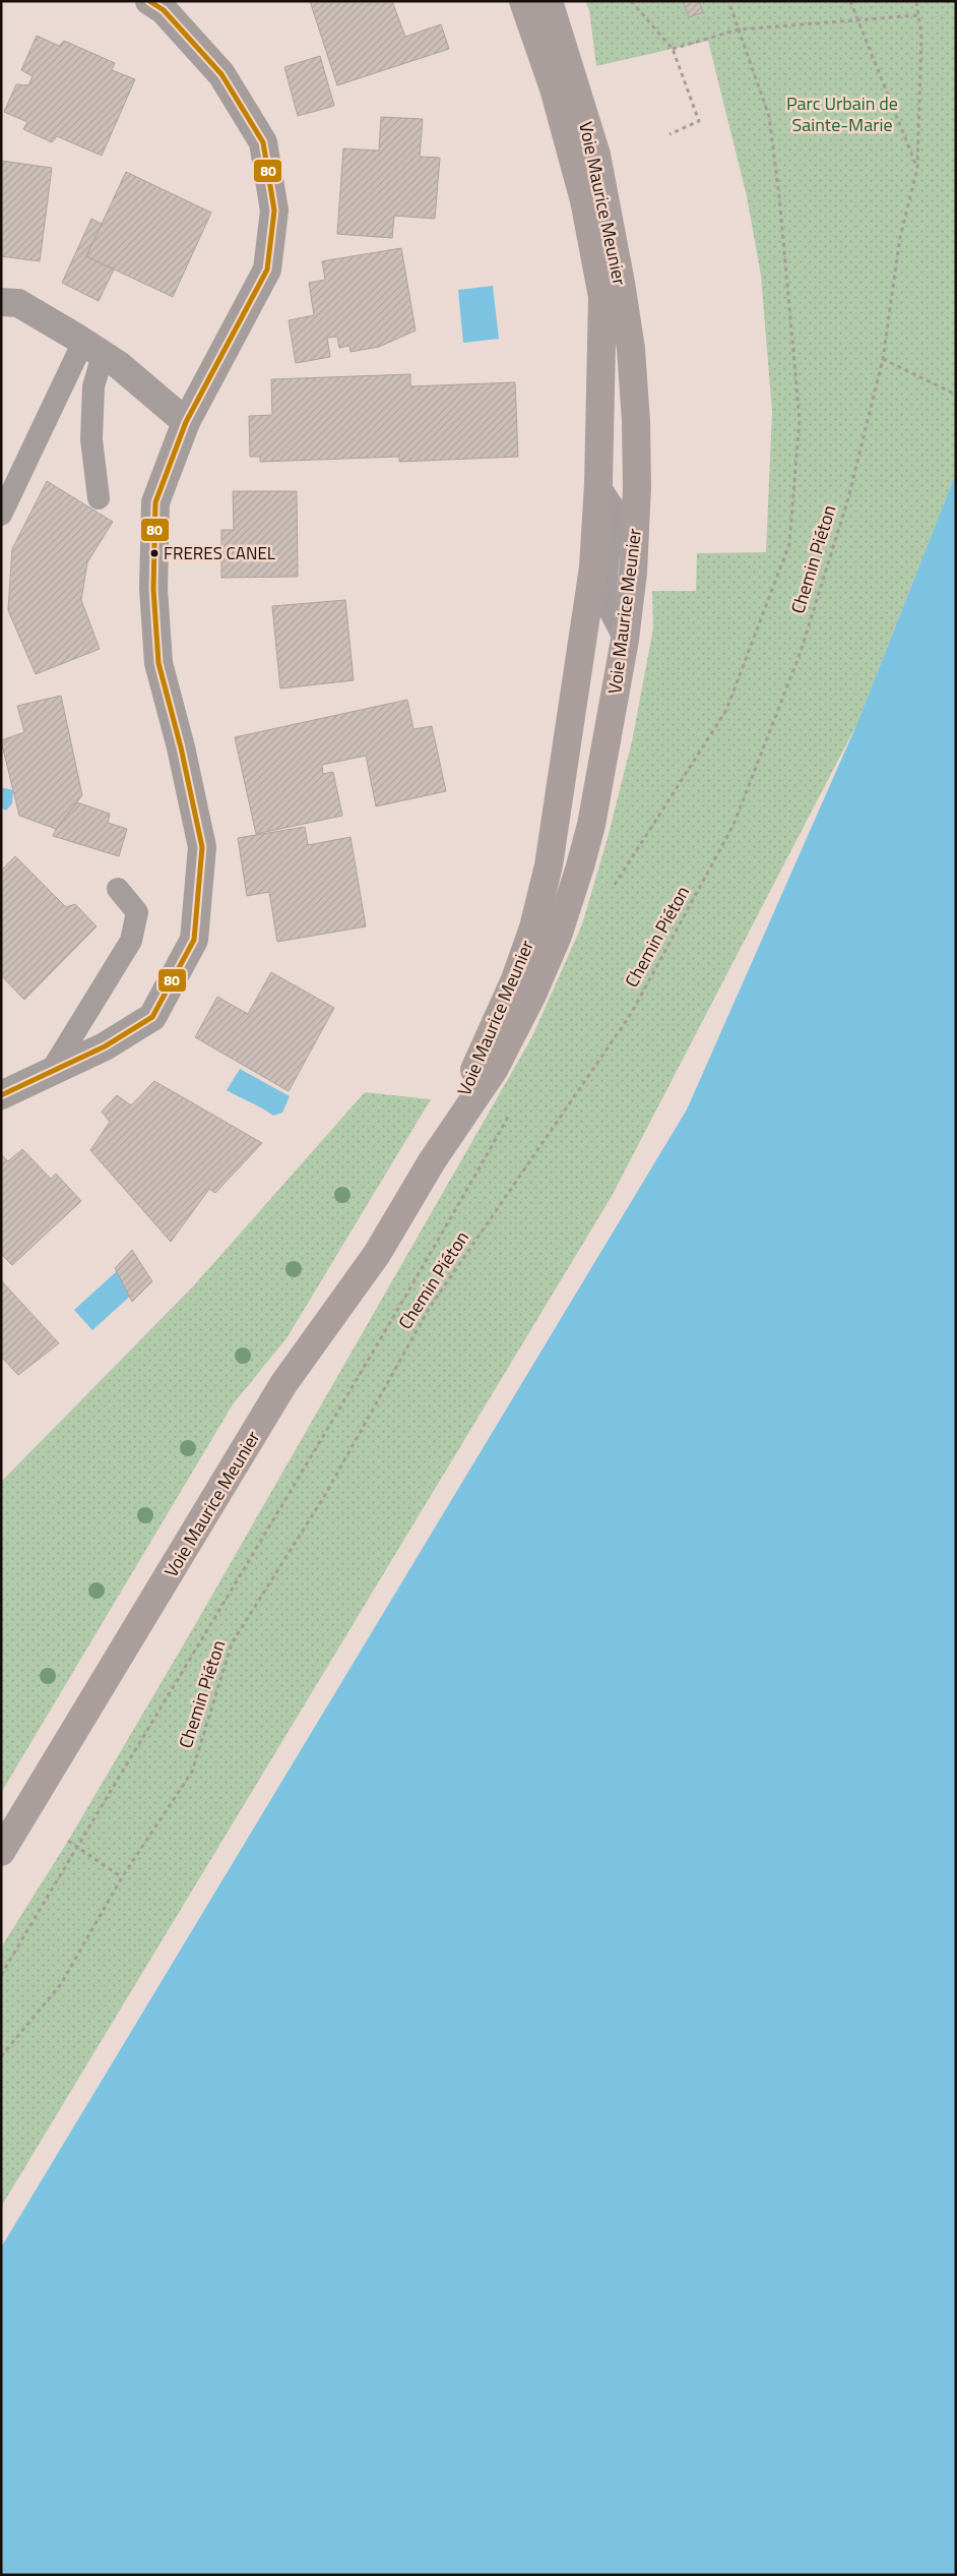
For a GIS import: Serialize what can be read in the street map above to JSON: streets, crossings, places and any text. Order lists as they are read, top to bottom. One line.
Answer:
{"streets":{"main road":["Voie Maurice Meunier"],"path":["Chemin Piéton"]},"parks":["Parc Urbain de Sainte-Marie"],"places":["FRERES CANEL"],"lines":["transit line 80"]}
